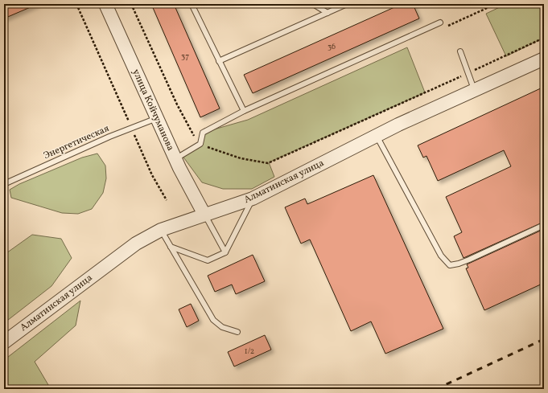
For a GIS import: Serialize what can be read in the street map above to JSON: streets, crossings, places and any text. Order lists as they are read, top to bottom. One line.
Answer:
{"streets":{"street":["улица Койчуманова","Алматинская улица"],"lane":["Энергетическая"]},"crossings":[["улица Койчуманова","Энергетическая"],["улица Койчуманова","Алматинская улица"]],"house_numbers":["36","37","1/2"]}
